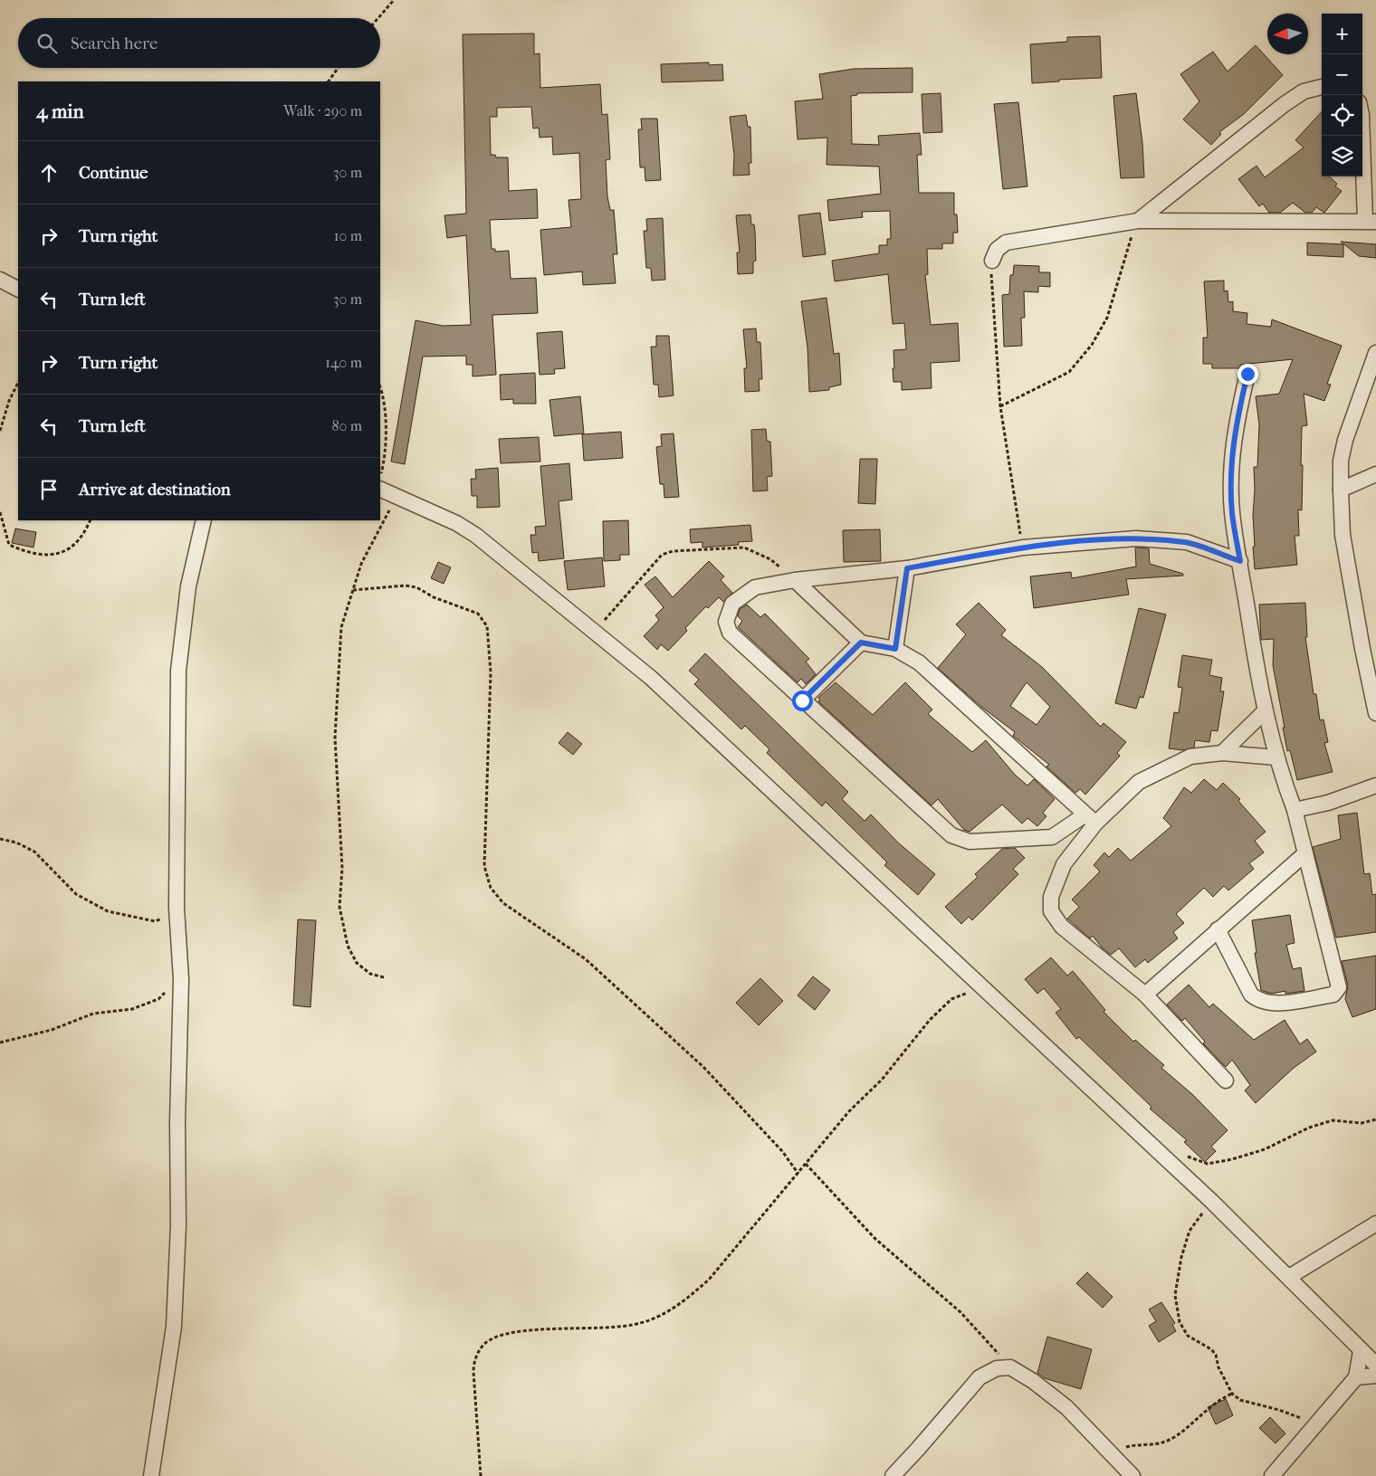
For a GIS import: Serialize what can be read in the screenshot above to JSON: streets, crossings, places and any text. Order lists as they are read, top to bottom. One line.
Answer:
{"north":"left","page":{"map_buttons":["+","−"],"search":"Search here","heading":["4 min","Walk · 290 m"],"list":[["Continue","30 m"],["Turn right","10 m"],["Turn left","30 m"],["Turn right","140 m"],["Turn left","80 m"],"Arrive at destination"]}}
